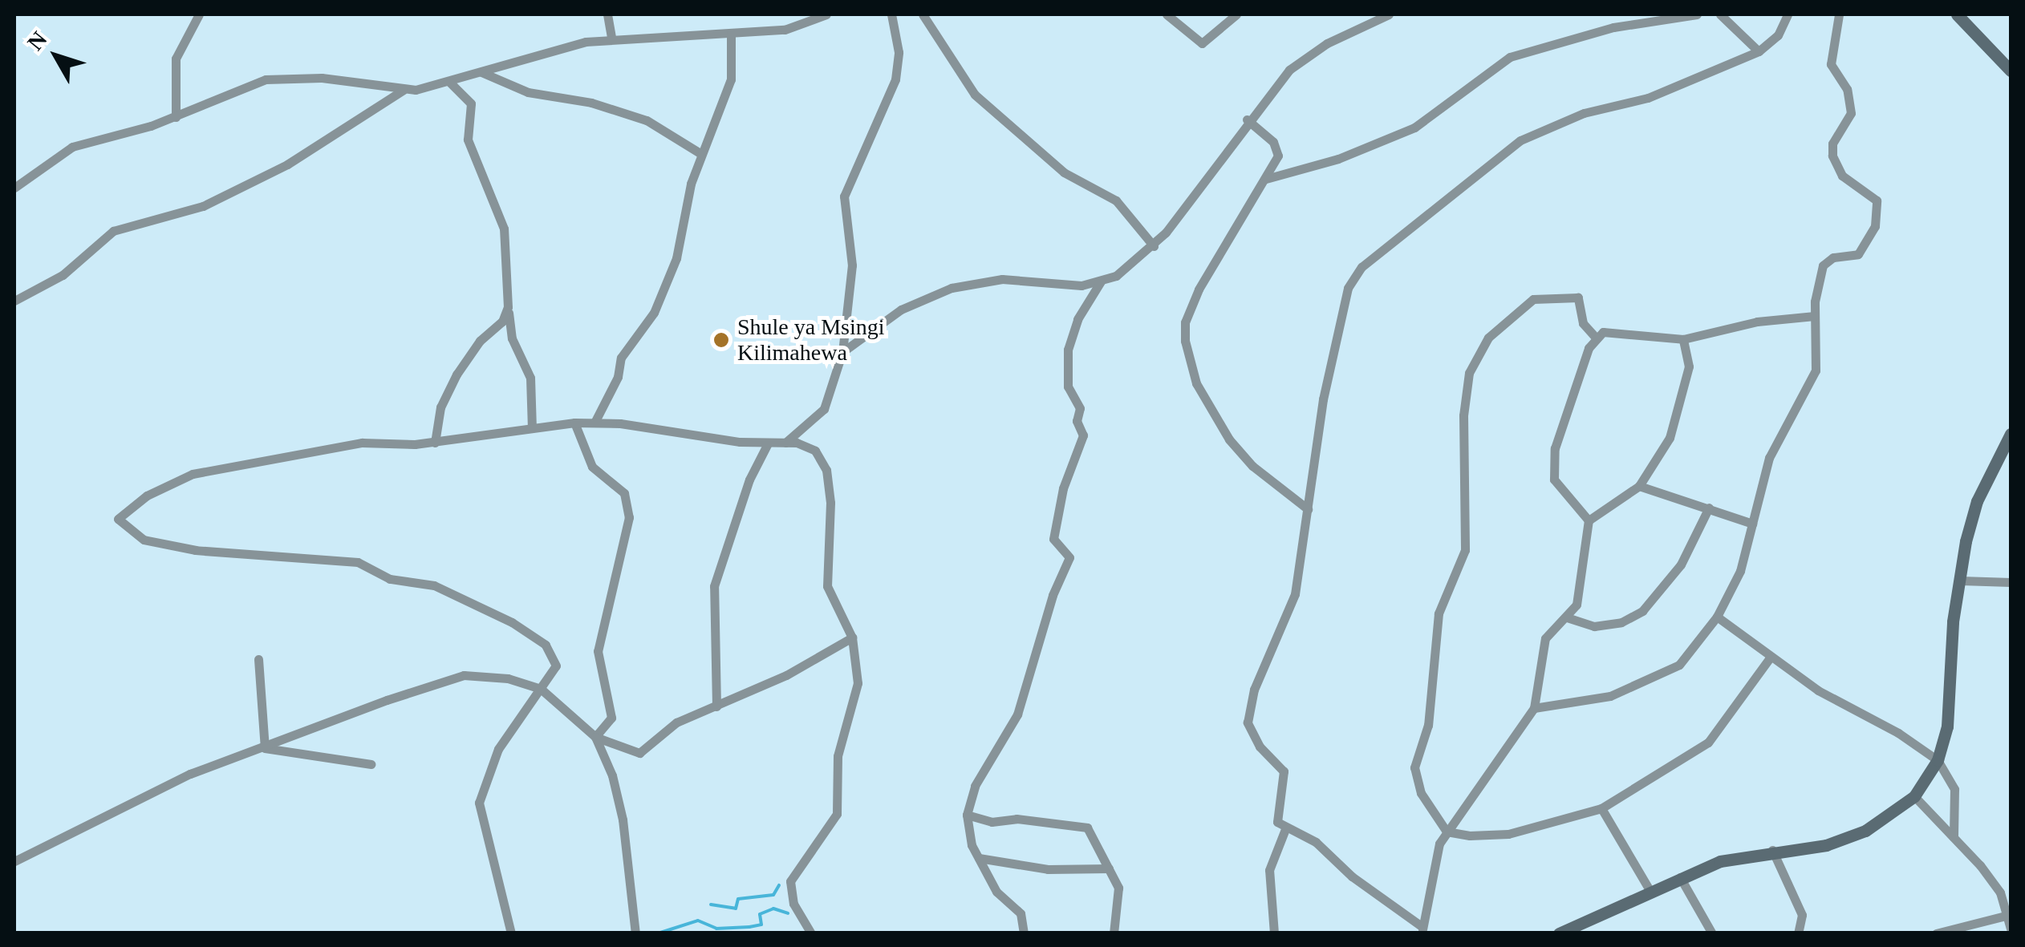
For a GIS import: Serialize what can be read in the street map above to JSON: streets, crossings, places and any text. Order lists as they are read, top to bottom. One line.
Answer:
{"places":["Shule ya Msingi Kilimahewa"],"north":"top left"}
